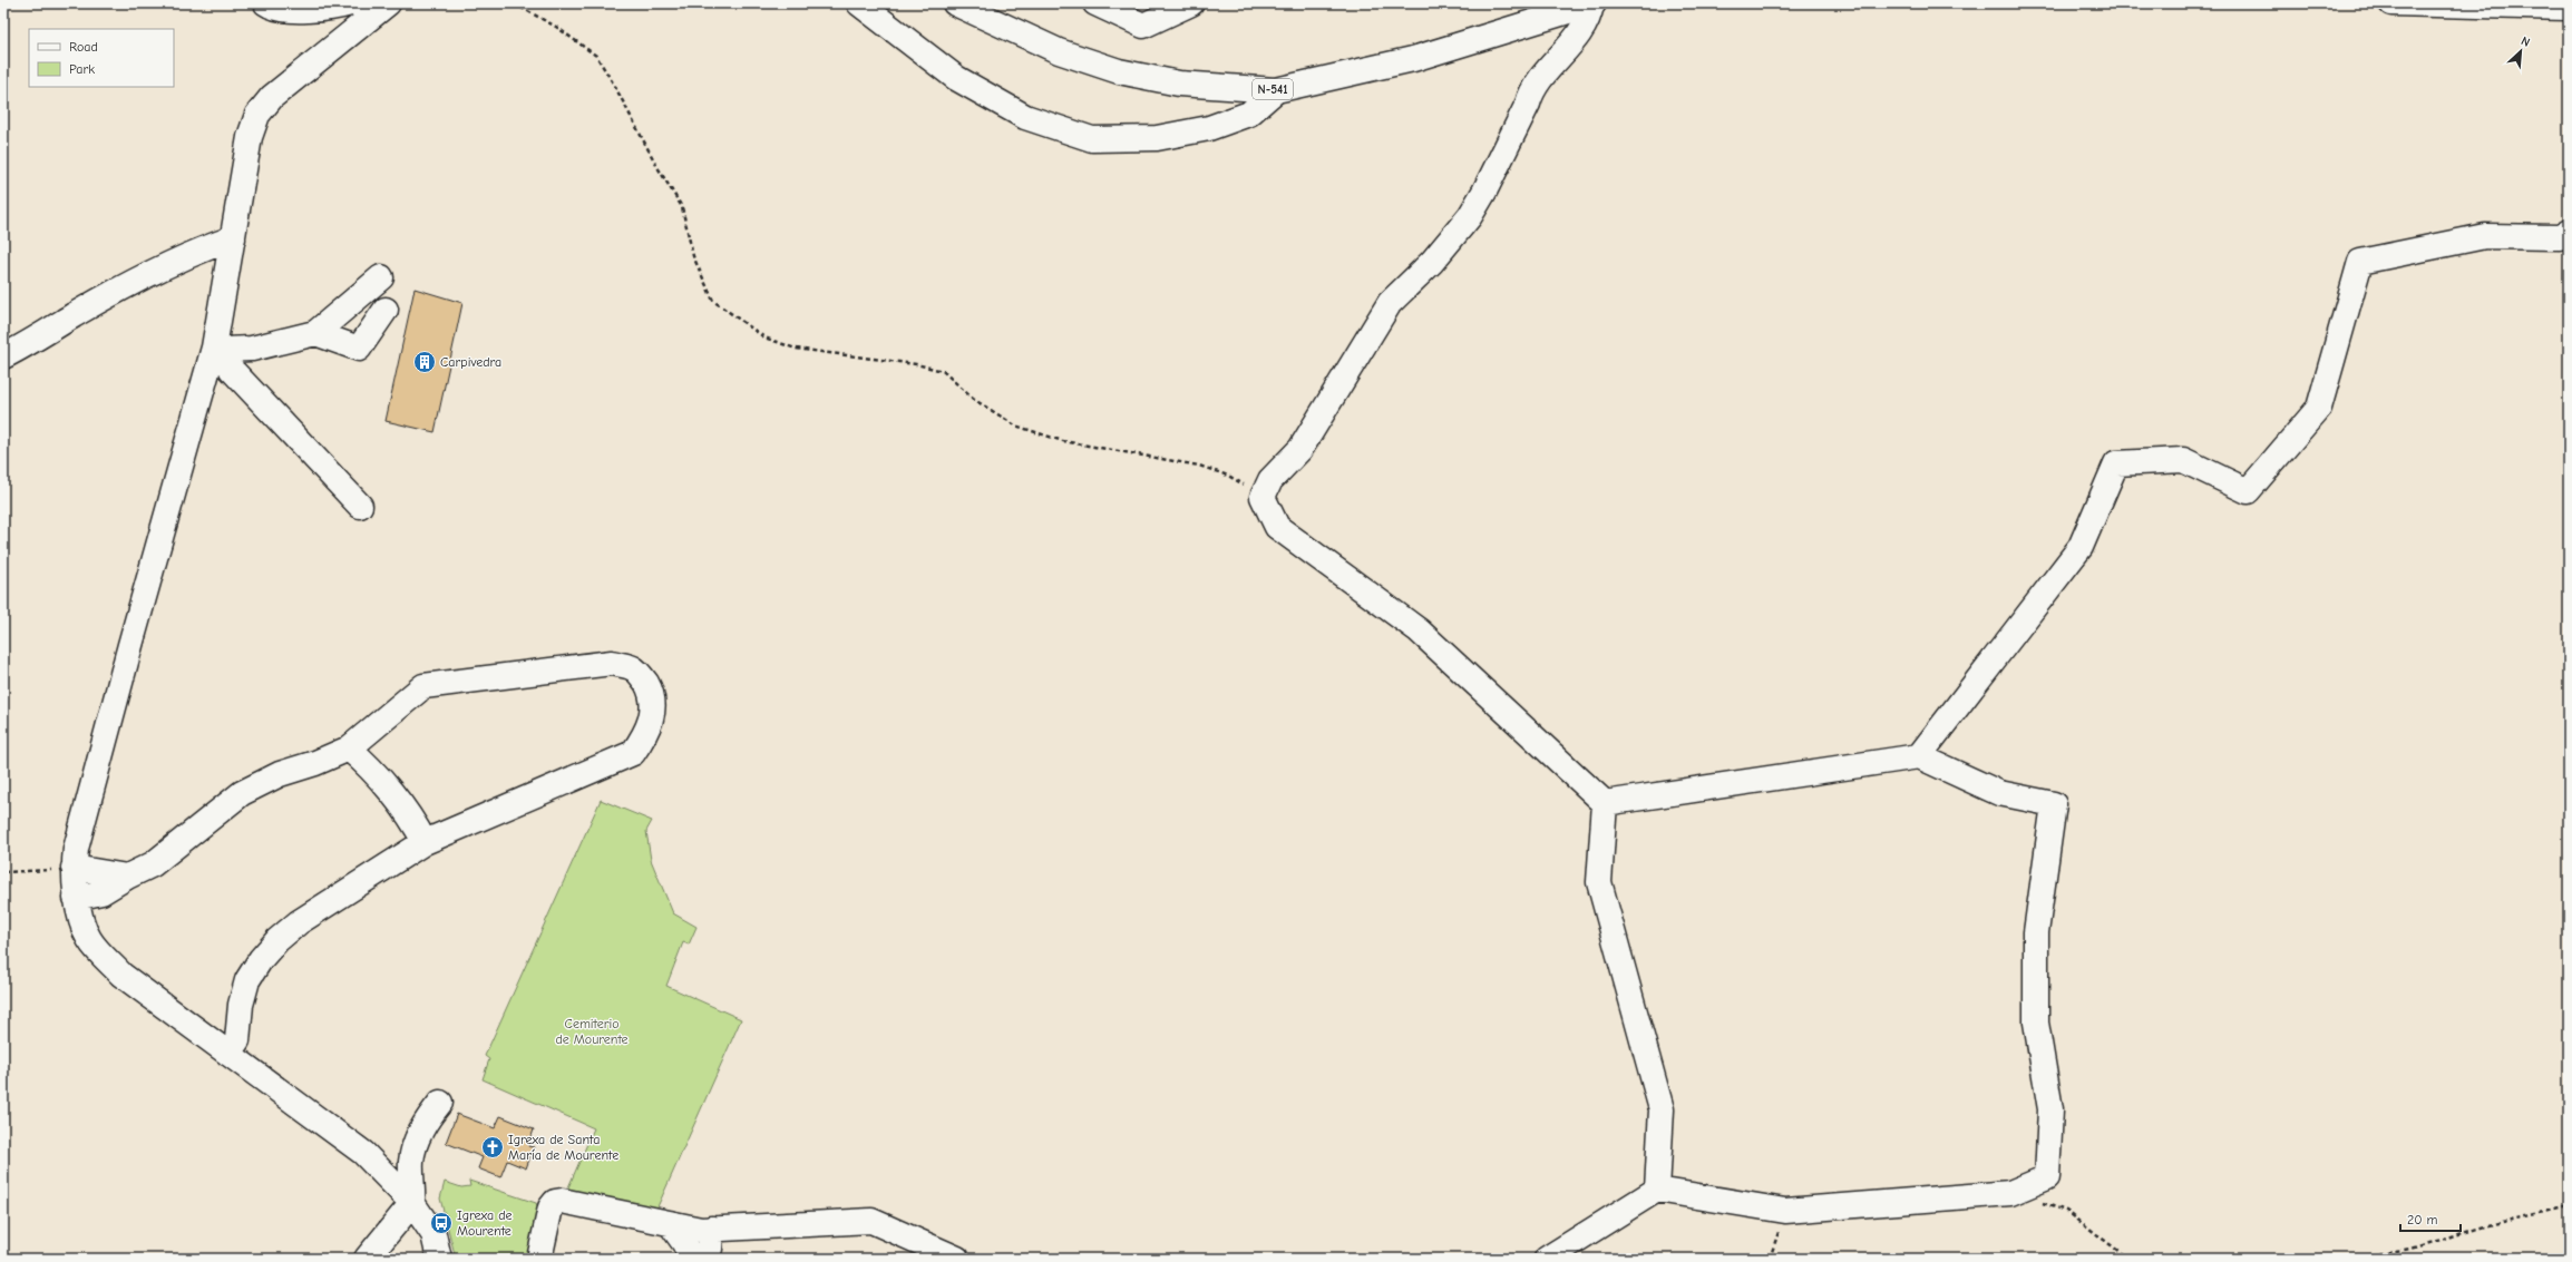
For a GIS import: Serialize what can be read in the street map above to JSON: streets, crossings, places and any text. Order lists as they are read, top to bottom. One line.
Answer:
{"streets":{"main road":["N-541"]},"parks":["Cemiterio de Mourente"],"places":{"building":["Carpivedra"],"church":["Igrexa de Santa María de Mourente"],"bus stop":["Igrexa de Mourente"]},"legend":["Road","Park"],"scale_bar":"20 m","north":"top right"}
